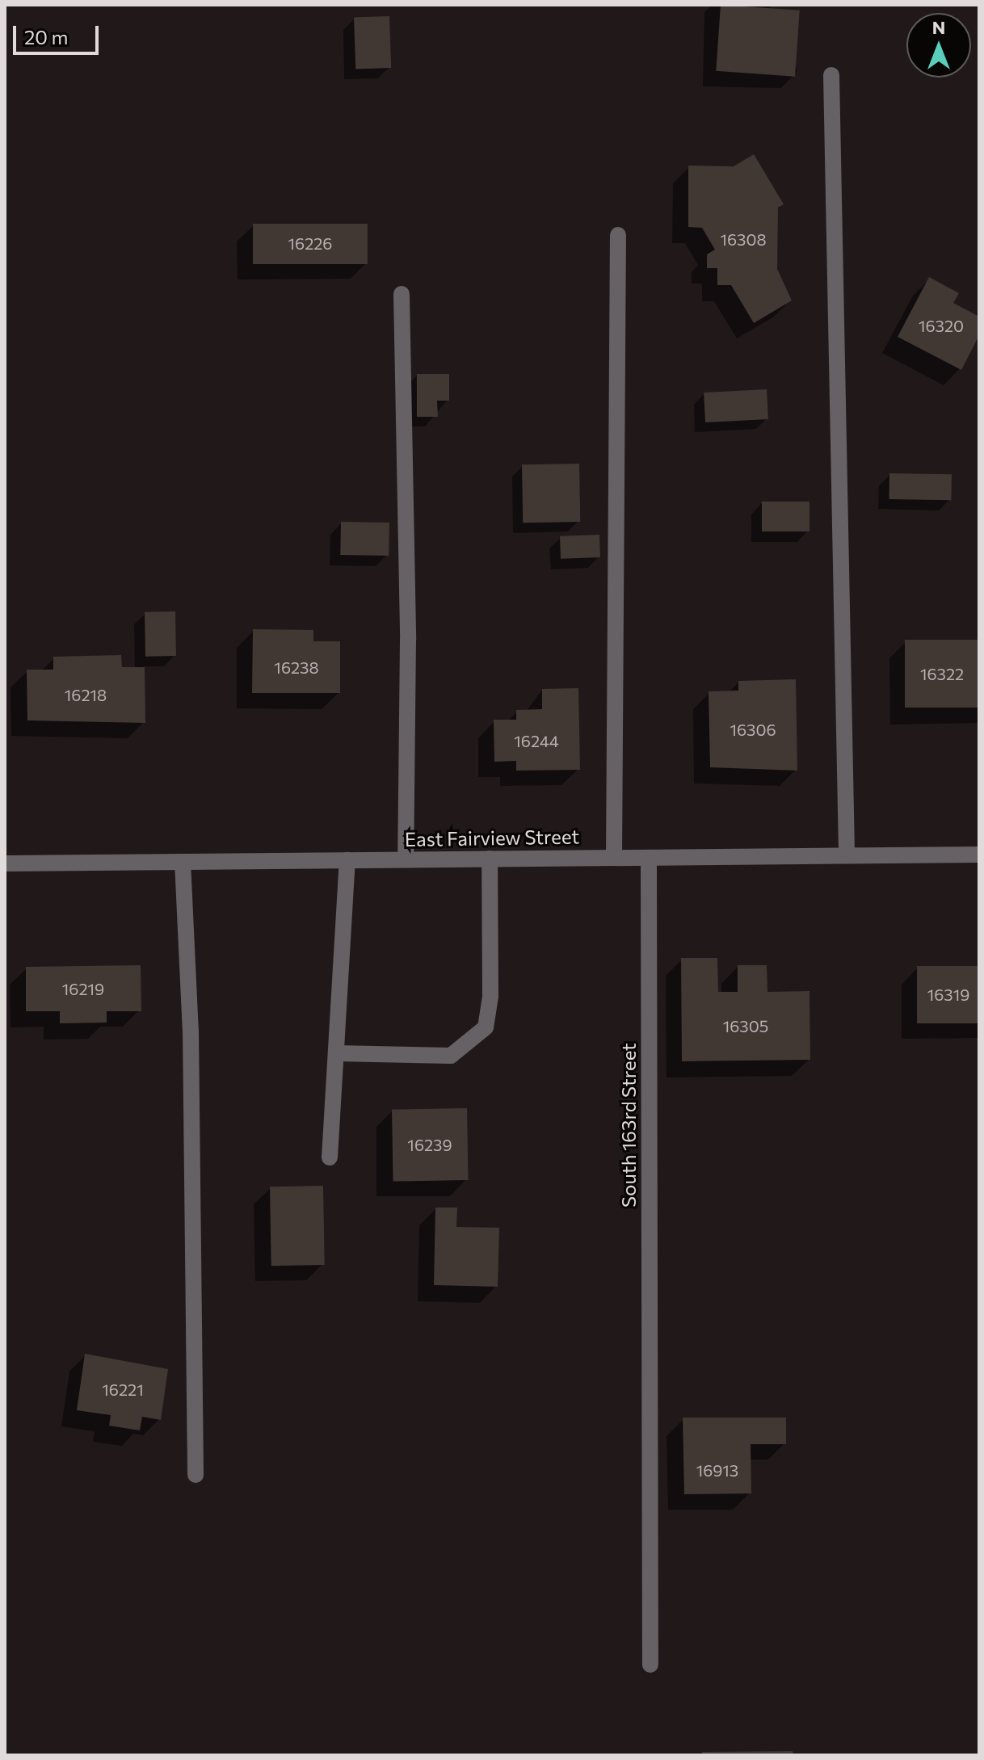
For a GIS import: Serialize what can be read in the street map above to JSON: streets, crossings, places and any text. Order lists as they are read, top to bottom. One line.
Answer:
{"streets":{"street":["East Fairview Street","South 163rd Street"]},"crossings":[["East Fairview Street","South 163rd Street"]],"house_numbers":["16308","16226","16320","16238","16322","16218","16306","16244","16219","16319","16305","16239","16221","16913"],"scale_bar":"20 m","north":"top"}
